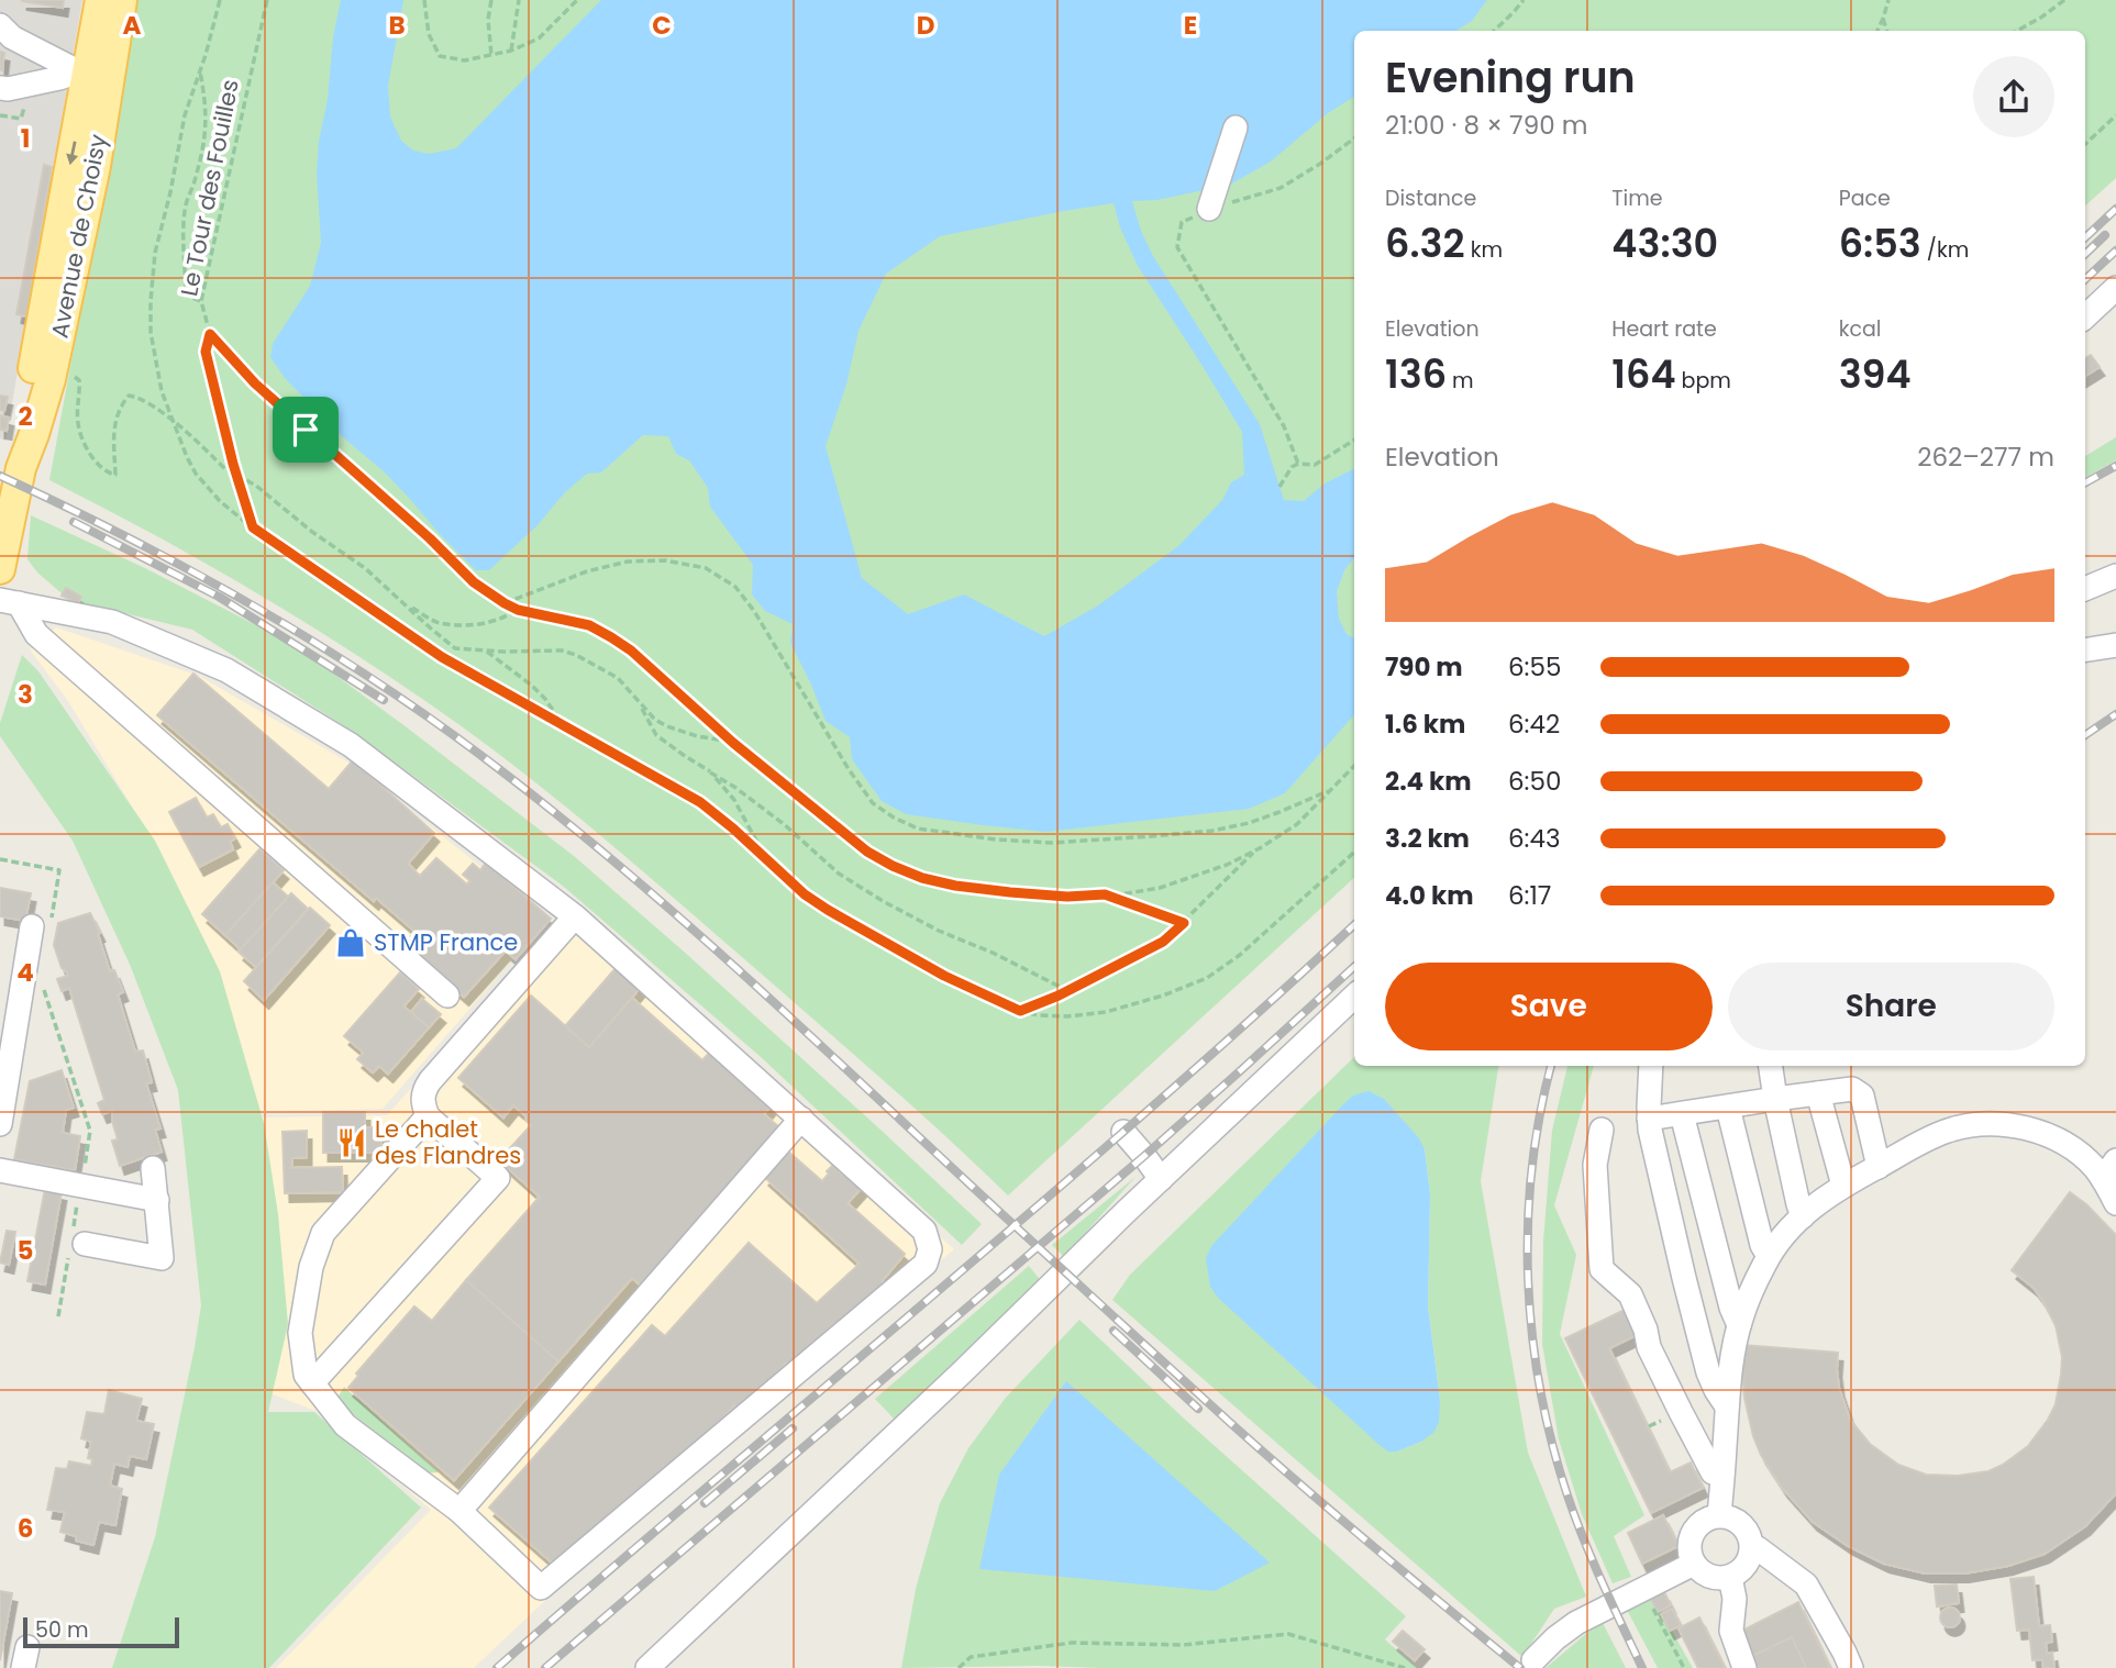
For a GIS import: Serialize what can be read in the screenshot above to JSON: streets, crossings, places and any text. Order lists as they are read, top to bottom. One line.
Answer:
{"streets":{"main road":["Avenue de Choisy"],"path":["Le Tour des Fouilles"]},"places":{"shop":["STMP France"],"restaurant":["Le chalet des Flandres"]},"scale_bar":"50 m","page":{"heading":["Evening run","21:00 · 8 × 790 m"],"stats":[["Distance","6.32 km"],["Time","43:30"],["Pace","6:53 /km"],["Elevation","136 m"],["Heart rate","164 bpm"],["kcal","394"]],"chart":["Elevation","262–277 m"],"list":[{"name":"790 m","note":"6:55"},{"name":"1.6 km","note":"6:42"},{"name":"2.4 km","note":"6:50"},{"name":"3.2 km","note":"6:43"},{"name":"4.0 km","note":"6:17"}],"buttons":["Save","Share"],"scale":"50 m"},"grid":{"columns":["A","B","C","D","E"],"rows":["1","2","3","4","5","6"]}}
